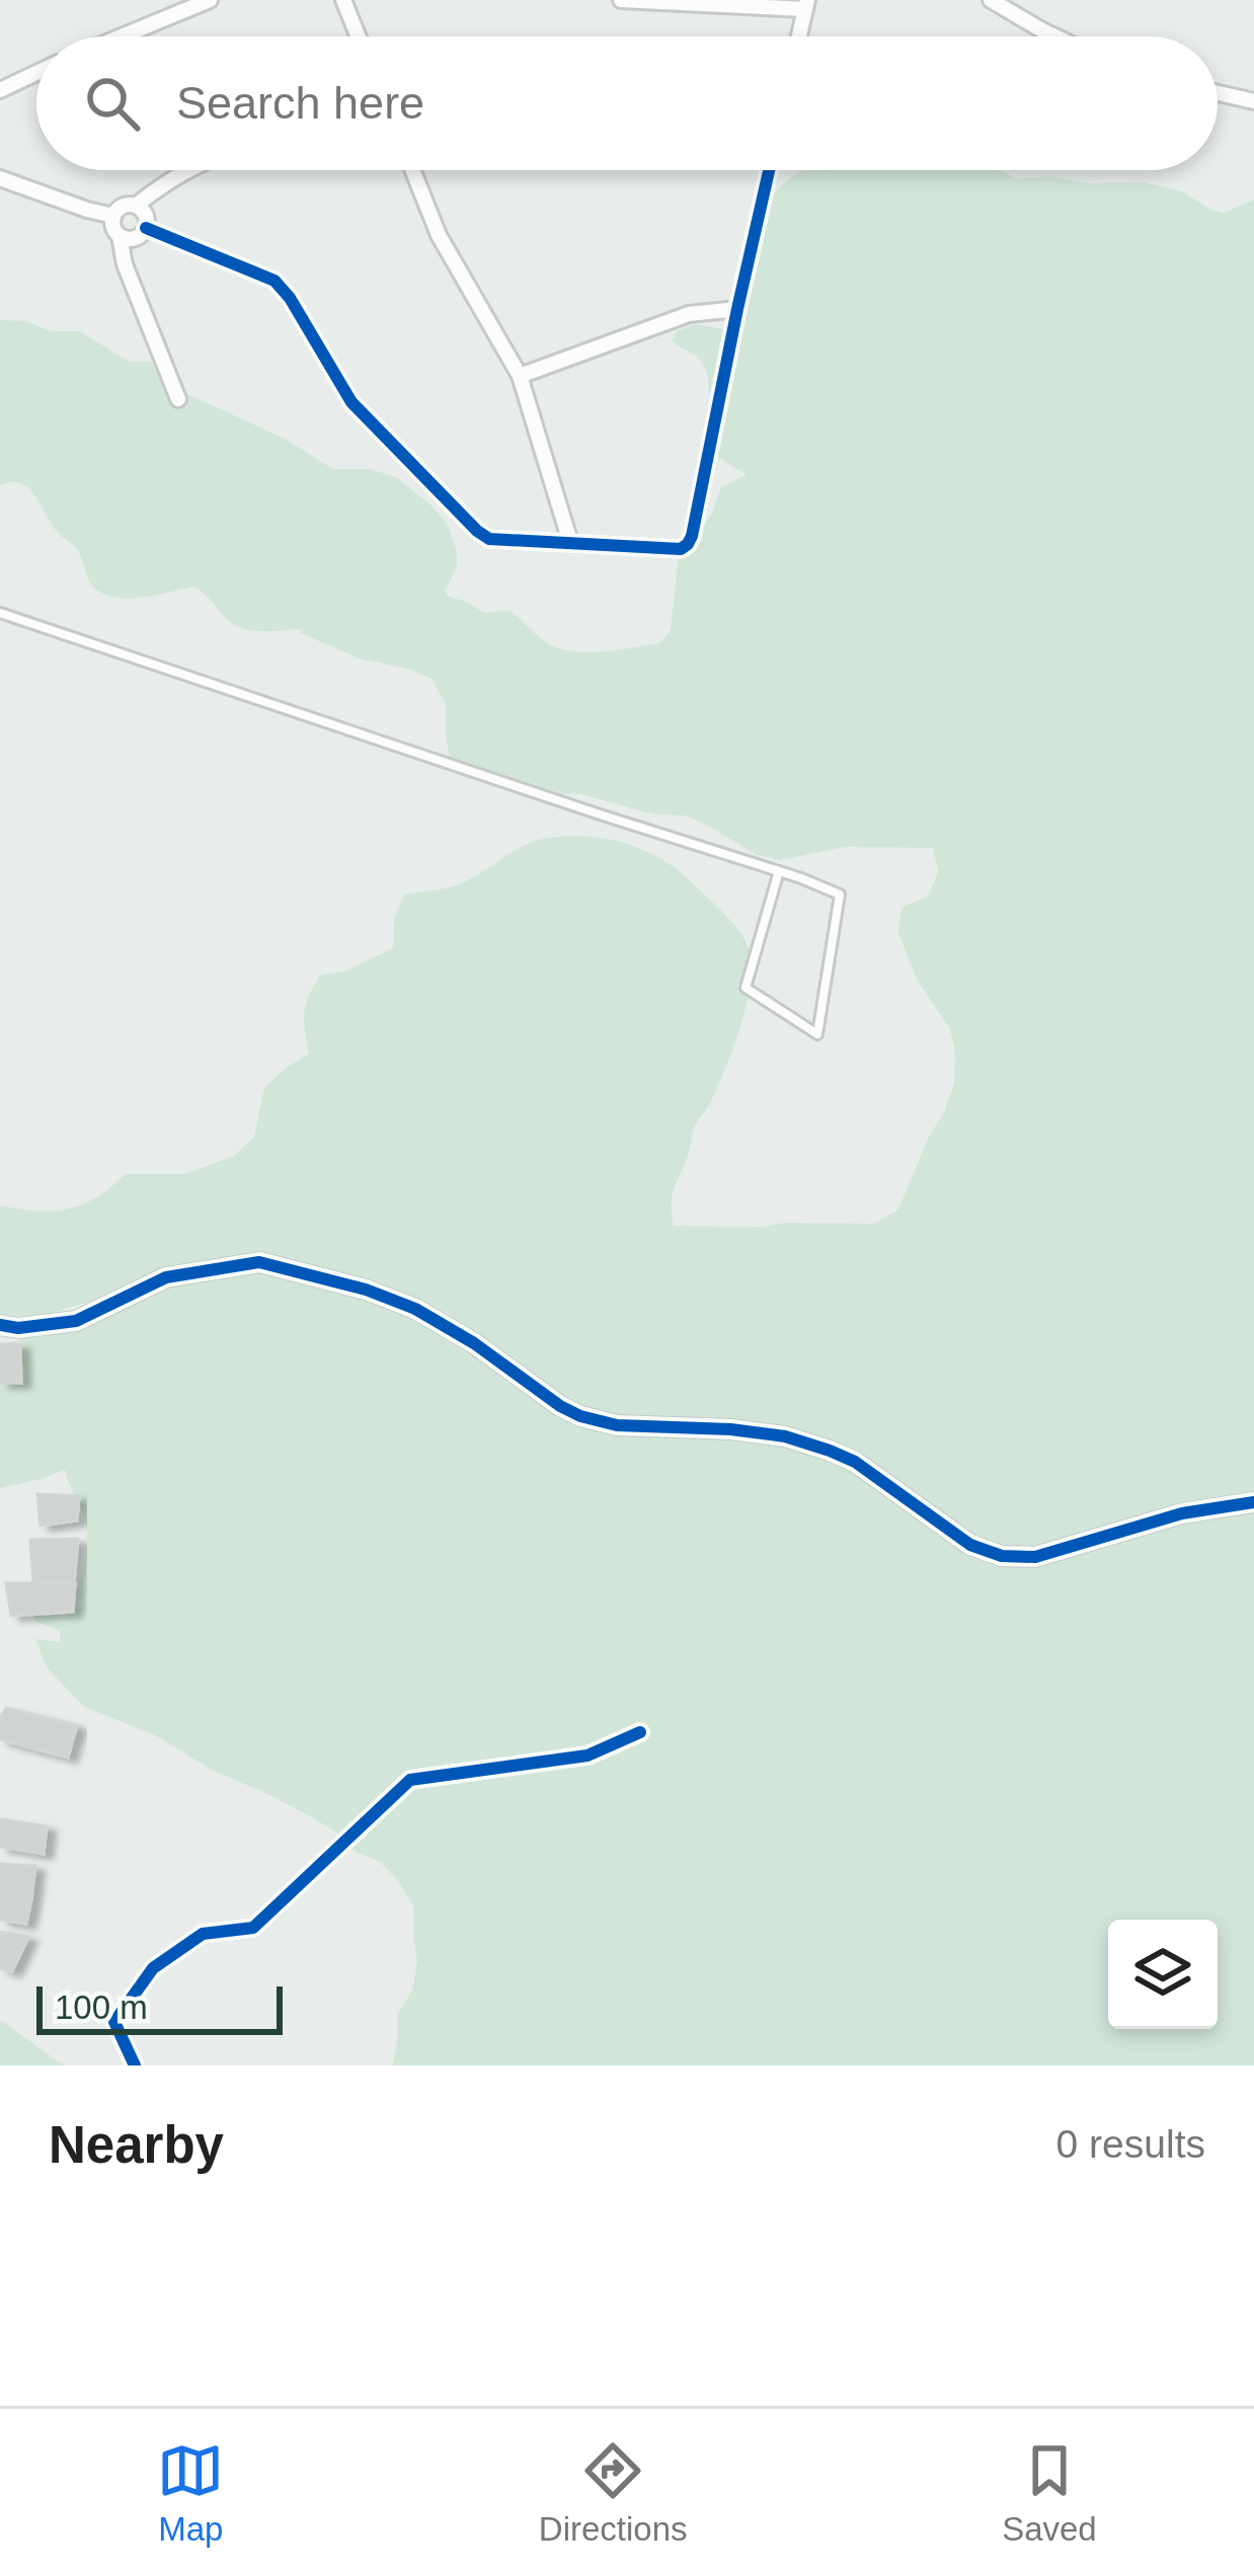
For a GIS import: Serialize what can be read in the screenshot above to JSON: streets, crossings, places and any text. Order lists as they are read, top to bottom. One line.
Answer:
{"scale_bar":"100 m","page":{"search":"Search here","scale":"100 m","heading":["Nearby","0 results"],"nav":["Map","Directions","Saved"]}}
